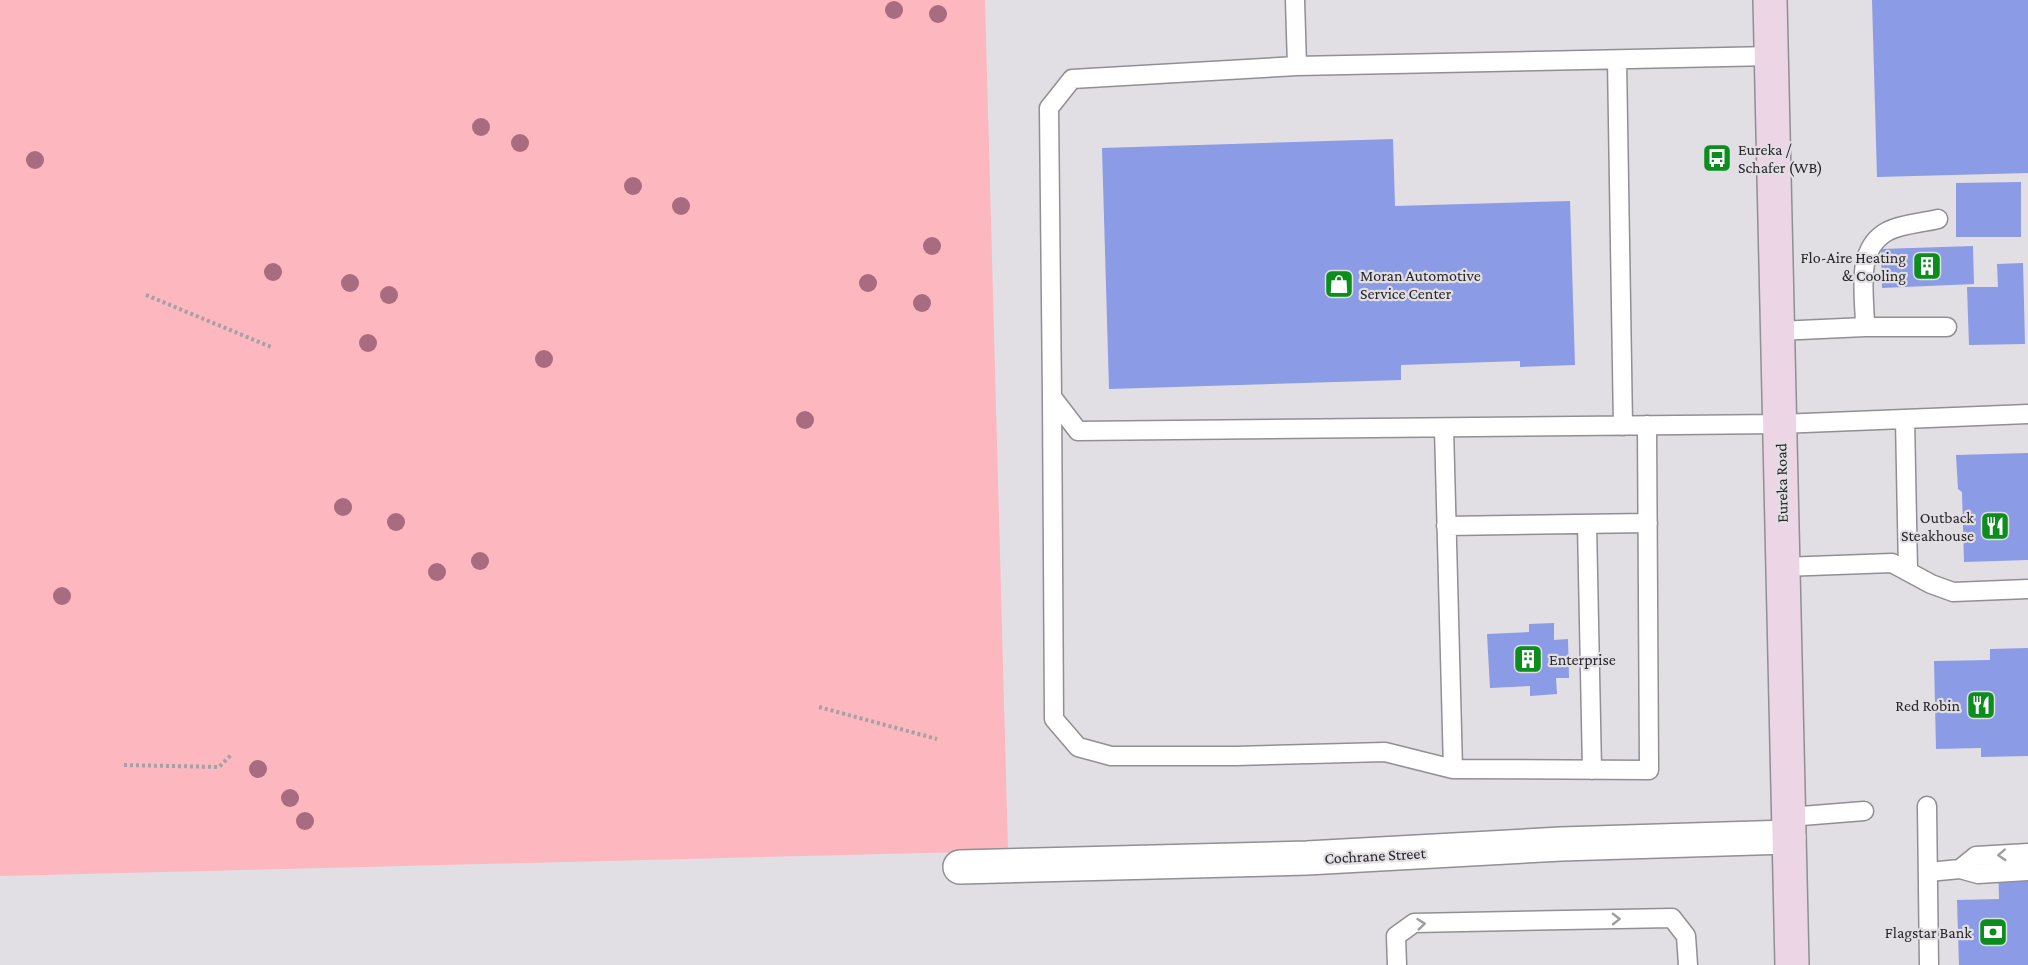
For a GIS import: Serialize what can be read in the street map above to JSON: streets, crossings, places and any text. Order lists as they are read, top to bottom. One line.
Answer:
{"streets":{"main road":["Eureka Road"],"street":["Cochrane Street"]},"crossings":[["Eureka Road","Cochrane Street"]],"places":{"bus stop":["Eureka / Schafer (WB)"],"building":["Flo-Aire Heating & Cooling","Enterprise"],"shop":["Moran Automotive Service Center"],"restaurant":["Outback Steakhouse","Red Robin"],"bank":["Flagstar Bank"]}}
